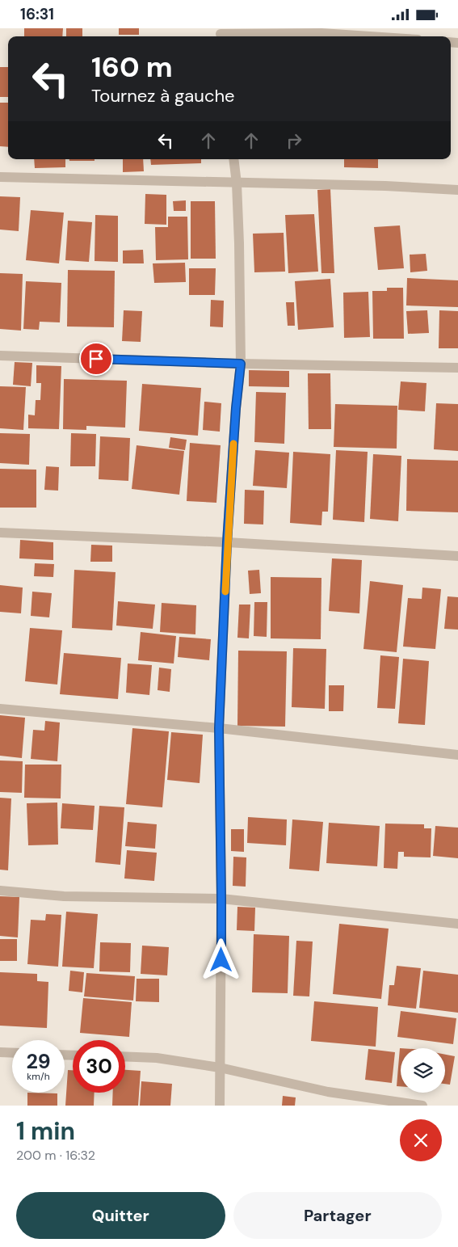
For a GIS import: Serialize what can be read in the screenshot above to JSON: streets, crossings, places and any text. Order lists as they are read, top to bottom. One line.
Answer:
{"page":{"status":"16:31","turn":["160 m","Tournez à gauche"],"speed":"29 km/h","limit":"30","heading":["1 min","200 m · 16:32"],"buttons":["Quitter","Partager"]}}
